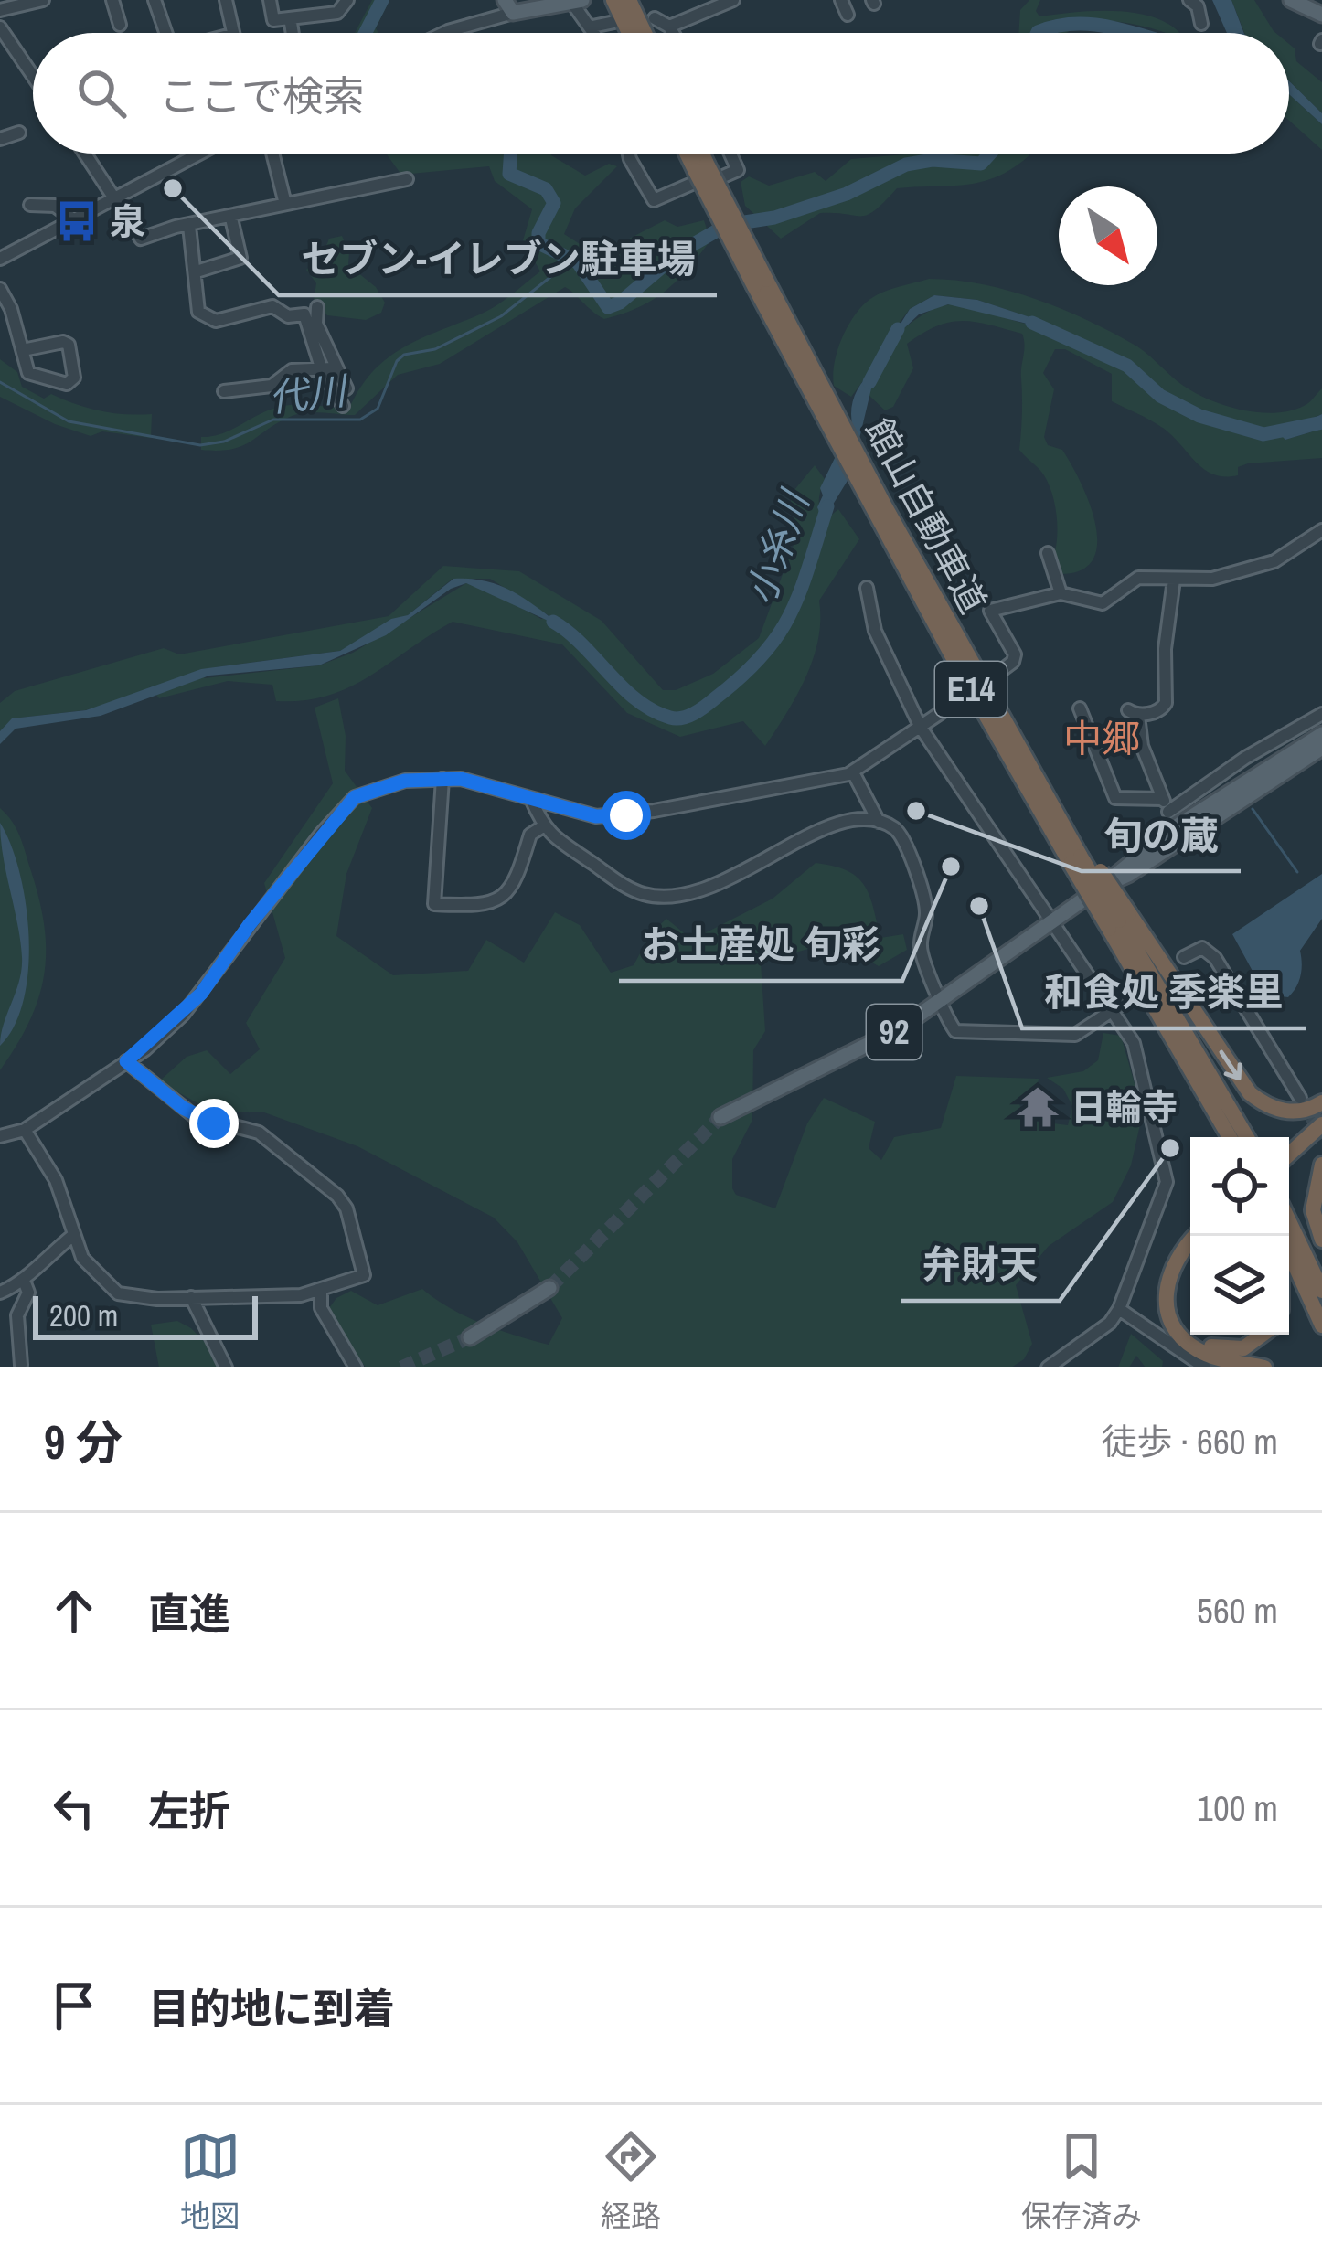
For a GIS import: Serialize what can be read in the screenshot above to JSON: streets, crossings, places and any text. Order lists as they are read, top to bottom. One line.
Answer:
{"streets":{"highway":["館山自動車道","E14"],"main road":["92"]},"districts":["中郷"],"water":["代川","小糸川"],"places":{"other":["セブン-イレブン駐車場","旬の蔵","お土産処 旬彩","和食処 季楽里","弁財天"],"bus stop":["泉"],"temple":["日輪寺"]},"scale_bar":"200 m","north":"bottom right","page":{"search":"ここで検索","scale":"200 m","heading":["9 分","徒歩 · 660 m"],"list":[["直進","560 m"],["左折","100 m"],"目的地に到着"],"nav":["地図","経路","保存済み"]}}
